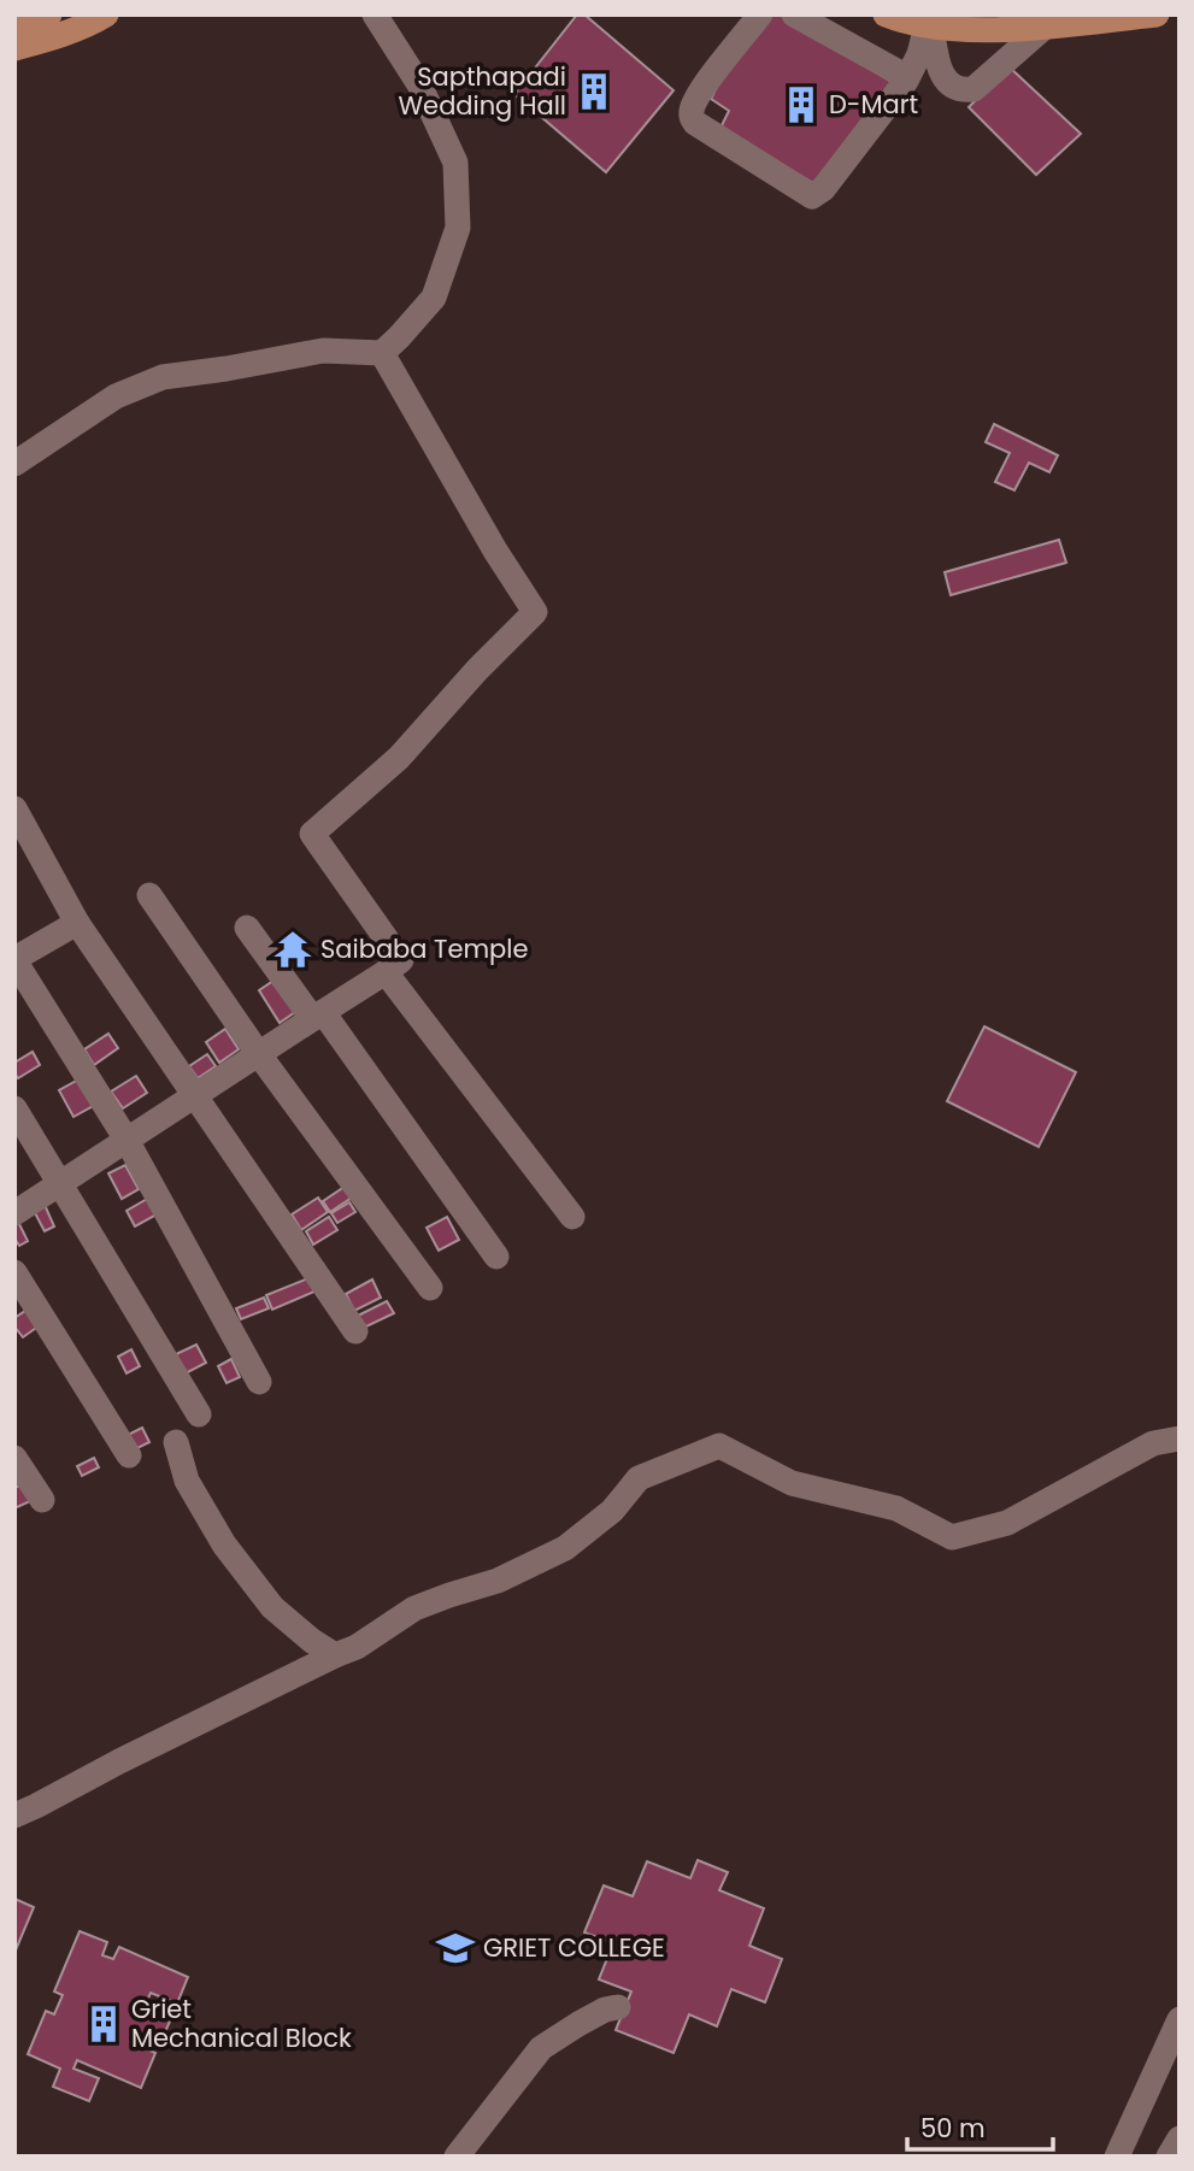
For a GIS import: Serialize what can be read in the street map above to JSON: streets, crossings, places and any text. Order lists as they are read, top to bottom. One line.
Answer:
{"places":{"building":["Sapthapadi Wedding Hall","D-Mart","Griet Mechanical Block"],"temple":["Saibaba Temple"],"school or university":["GRIET COLLEGE"]},"scale_bar":"50 m"}
